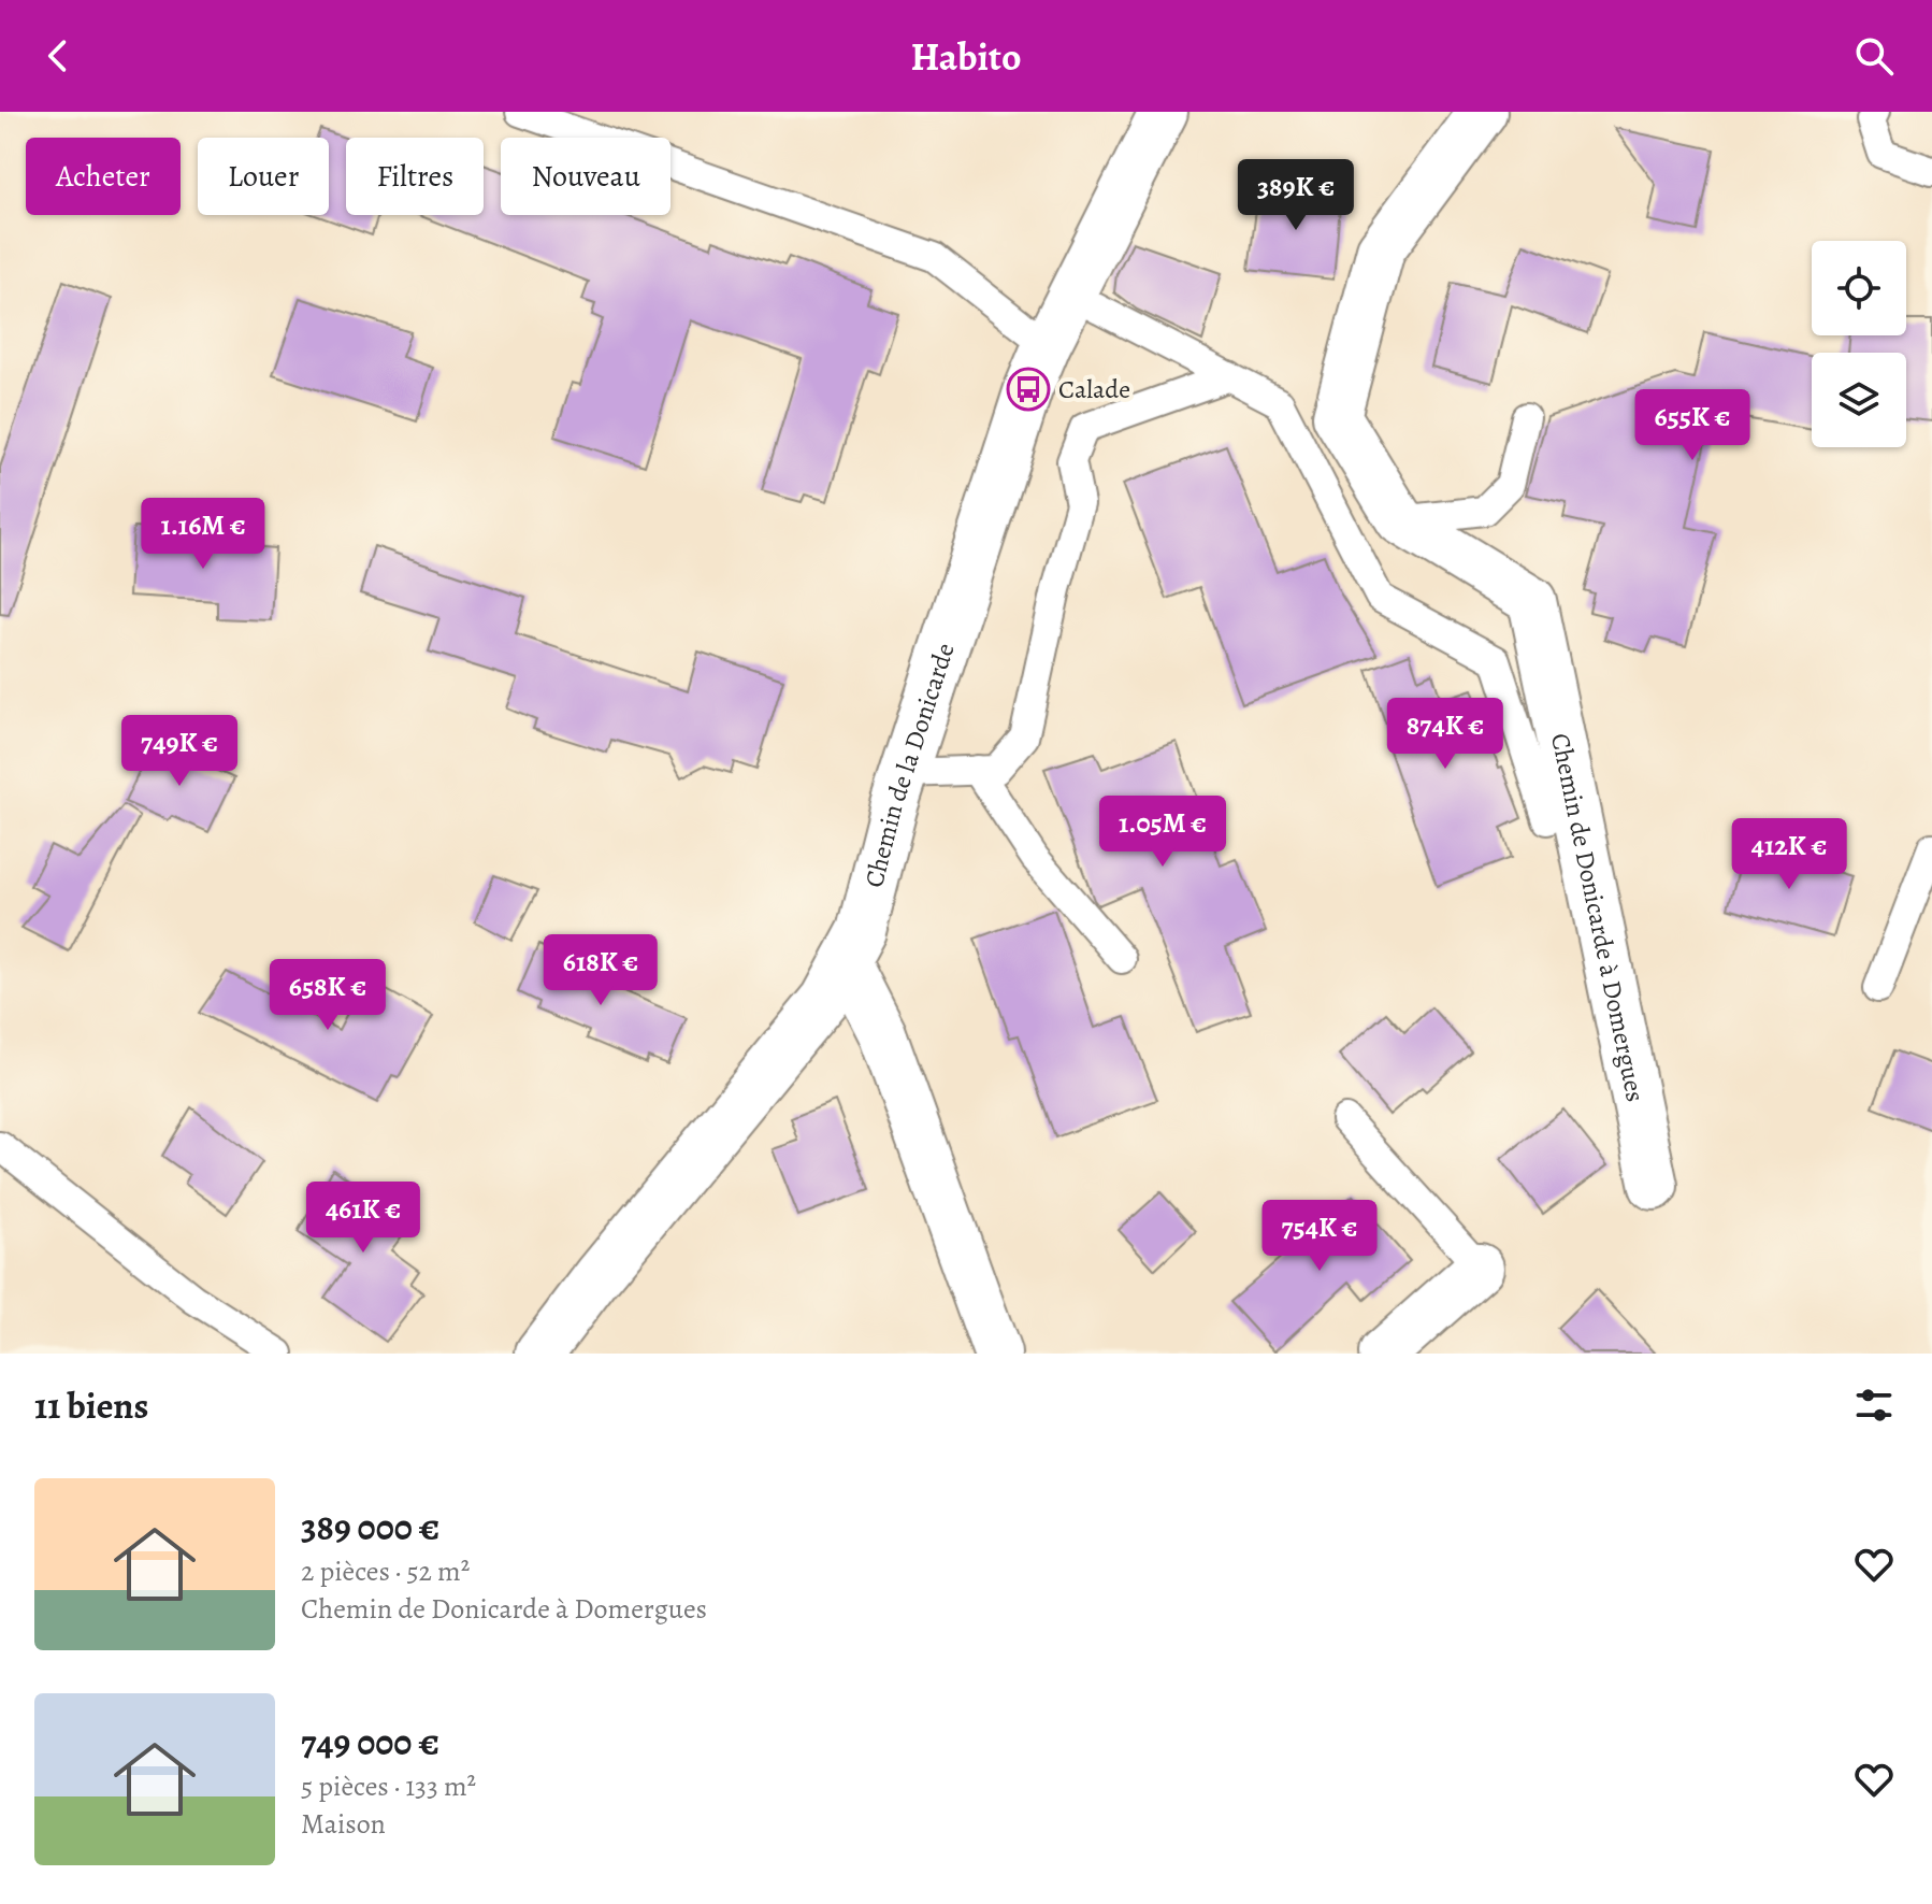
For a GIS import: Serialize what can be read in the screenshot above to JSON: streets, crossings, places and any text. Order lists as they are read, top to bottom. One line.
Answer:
{"streets":{"street":["Chemin de la Donicarde","Chemin de Donicarde à Domergues"]},"places":{"bus stop":["Calade"]},"page":{"header":"Habito","chip":["Acheter","Louer","Filtres","Nouveau"],"price":["389K €","655K €","1.16M €","874K €","749K €","1.05M €","412K €","618K €","658K €","461K €","754K €"],"heading":"11 biens","list":[{"name":"389 000 €","note":"2 pièces · 52 m² · Chemin de Donicarde à Domergues"},{"name":"749 000 €","note":"5 pièces · 133 m² · Maison"}]}}
